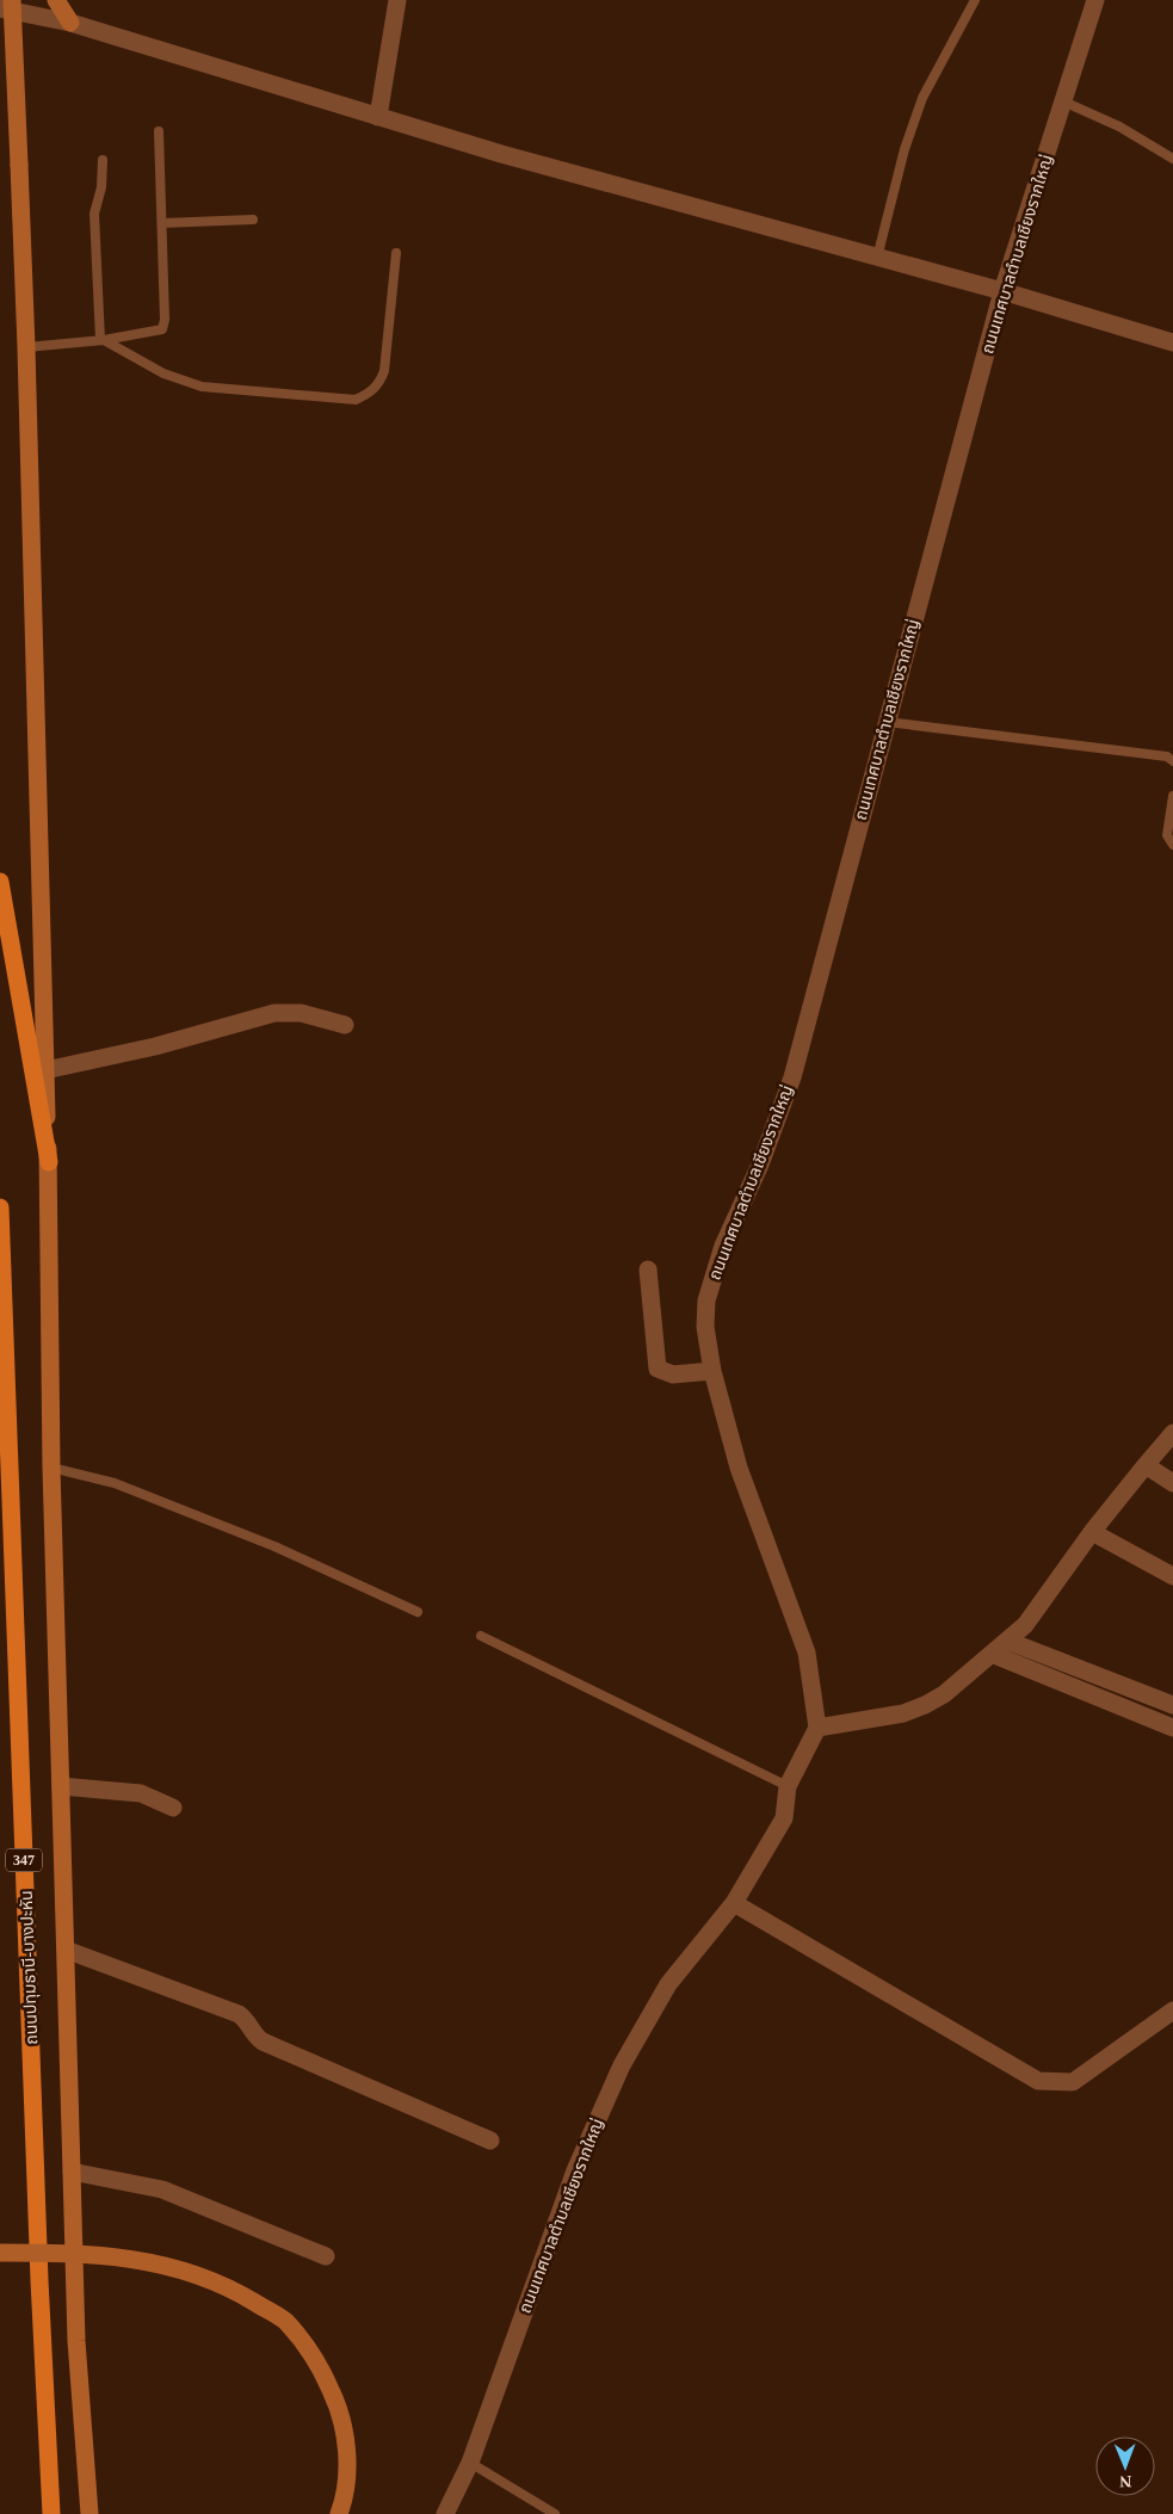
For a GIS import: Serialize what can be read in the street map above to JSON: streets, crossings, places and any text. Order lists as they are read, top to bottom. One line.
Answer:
{"streets":{"main road":["347","ถนนปทุมธานี-บางปะหัน"],"street":["ถนนเทศบาลตำบลเชียงรากใหญ่"]},"north":"bottom"}
